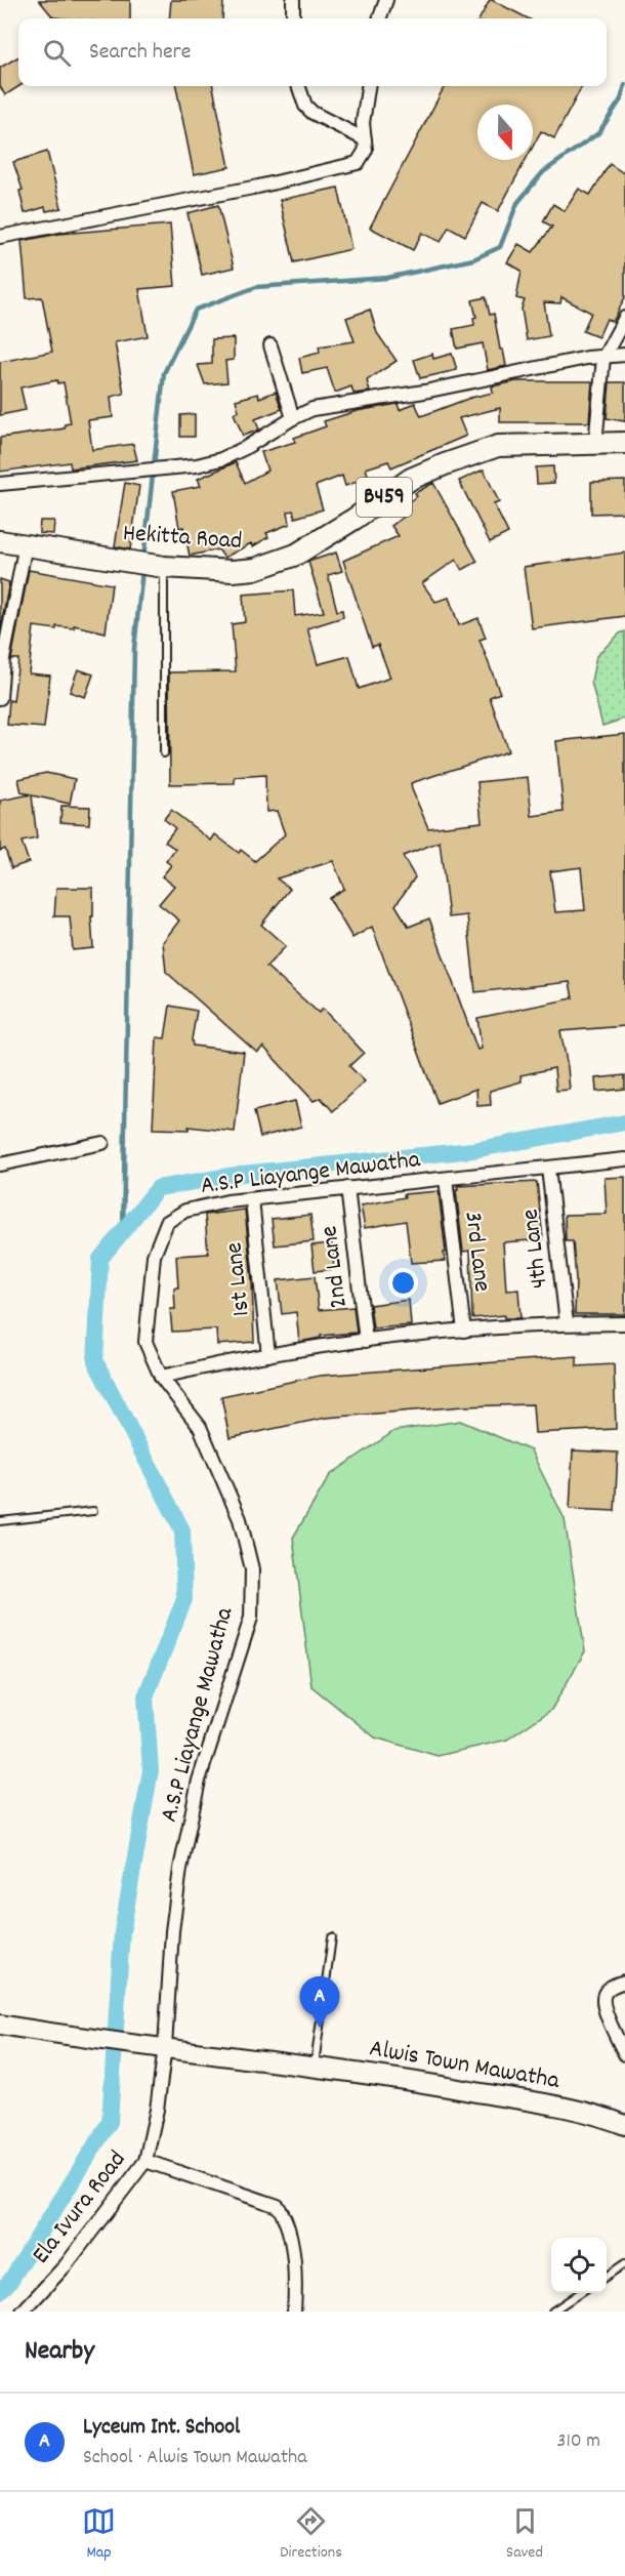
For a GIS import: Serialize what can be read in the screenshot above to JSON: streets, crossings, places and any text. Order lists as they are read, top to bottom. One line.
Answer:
{"streets":{"main road":["B459","Hekitta Road"],"street":["A.S.P Liayange Mawatha","4th Lane","3rd Lane","2nd Lane","1st Lane","Alwis Town Mawatha","Ela Ivura Road"]},"crossings":[["A.S.P Liayange Mawatha","4th Lane"],["A.S.P Liayange Mawatha","3rd Lane"],["A.S.P Liayange Mawatha","2nd Lane"],["A.S.P Liayange Mawatha","1st Lane"],["A.S.P Liayange Mawatha","Alwis Town Mawatha"],["A.S.P Liayange Mawatha","Ela Ivura Road"],["Alwis Town Mawatha","Ela Ivura Road"]],"north":"bottom","page":{"search":"Search here","pins":"A","heading":"Nearby","list":[{"mark":"A","name":"Lyceum Int. School","note":"School · Alwis Town Mawatha","value":"310 m"}],"nav":["Map","Directions","Saved"]}}
